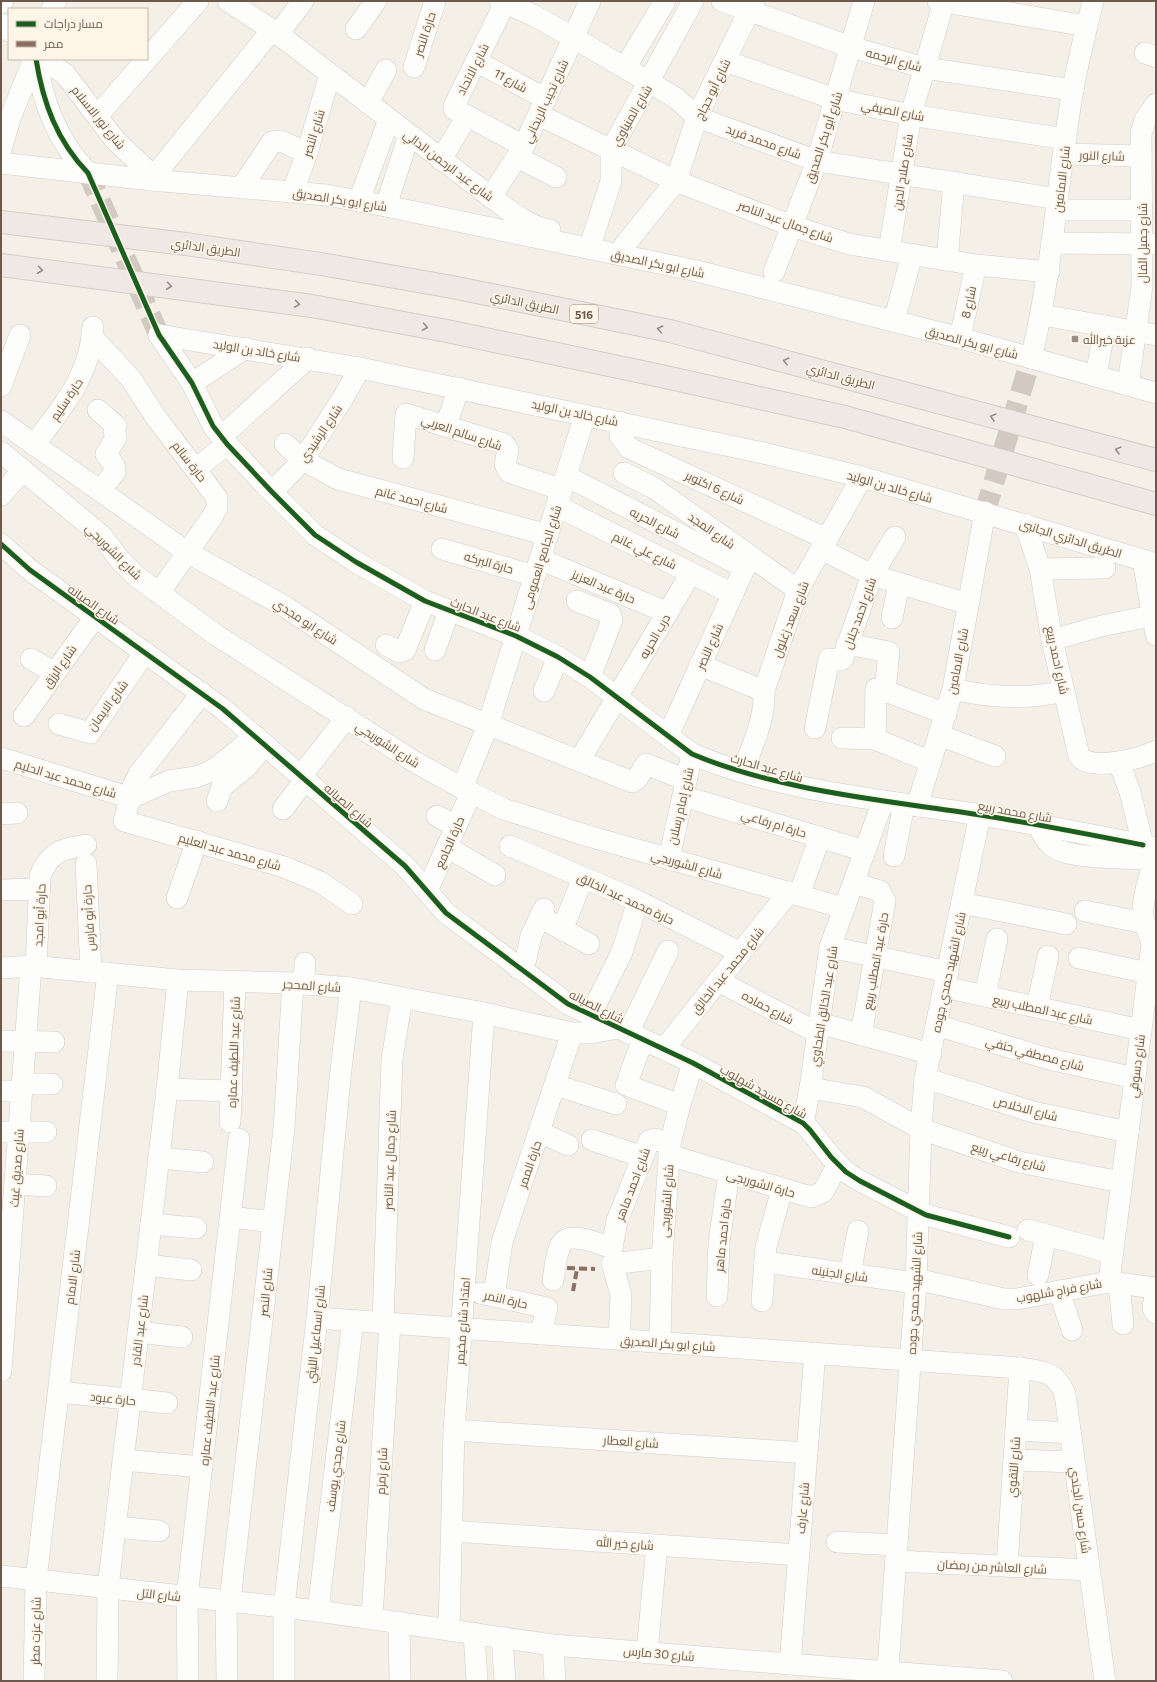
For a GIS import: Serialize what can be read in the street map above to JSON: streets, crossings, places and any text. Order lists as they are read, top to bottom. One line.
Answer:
{"streets":{"highway":["الطريق الدائري","516"],"street":["حارة النصر","شارع الرحمه","شارع الاتحاد","شارع 11","شارع أبو حجاج","شارع نجيب الريحاني","شارع الصيفي","شارع المنياوي","شارع نور الاسلام","شارع النصر","شارع أبو بكر الصديق","شارع محمد فريد","شارع النور","شارع عبد الرحمن الدالي","شارع صلاح الدين","شارع الامامين","شارع ابو بكر الصديق","شارع جمال عبد الناصر","شارع جميل الفال","شارع 8","شارع خالد بن الوليد","حارة سليم","شارع سالم العربي","شارع الرشيدي","حارة سالم","شارع 6 اكتوبر","شارع احمد غانم","شارع الحريه","شارع المجد","الطريق الدائري الجانبى","شارع علي غانم","شارع الشوربجي","شارع الجامع العمومى","حارة البركه","حارة عبد العزيز","شارع الصيانه","شارع احمد جلال","شارع عبد الحارث","شارع سعد زغلول","شارع ابو مجدي","درب الحريه","شارع احمد ربيع","شارع الرزق","شارع الايمان","شارع محمد عبد الحليم","شارع إمام رسلان","شارع محمد ربيع","حارة ام رفاعي","حارة الجامع","شارع محمد عبد العليم","حارة محمد عبد الخالق","حارة أبو امجد","حارة أبو فارس","حارة عبد المطلب ربيع","شارع محمد عبد الخالق","شارع الشهيد حمدي جوده","شارع المحجر","شارع عبد الخالق الطحاوي","شارع حماده","شارع عبد المطلب ربيع","شارع عبد اللطيف عماره","شارع مصطفي حنفي","شارع دسوقي","شارع مسجد شهلوب","شارع الاخلاص","شارع رفاعي ربيع","حارة الممر","شارع صديق غيث","حارة الشوربجى","شارع احمد ماهر","شارع الشوربجى","حارة احمد ماهر","شارع الجنينه","شارع الامام","شارع فراج شلهوب","حارة النمر","امتداد شارع مخيمر","شارع عبد القادر","شارع اسماعيل الليثي","حارة عبود","شارع العطار","شارع مجدي يوسف","شارع التقوي","شارع زمزم","شارع عارف","شارع حسن الجندي","شارع خير الله","شارع العاشر من رمضان","شارع التل","شارع عزت مطر","شارع 30 مارس"]},"crossings":[["شارع الرحمه","شارع أبو حجاج"],["شارع الرحمه","شارع أبو بكر الصديق"],["شارع الرحمه","شارع صلاح الدين"],["شارع الرحمه","شارع الامامين"],["شارع الاتحاد","شارع 11"],["شارع الاتحاد","شارع نجيب الريحاني"],["شارع الاتحاد","شارع محمد فريد"],["شارع 11","شارع نجيب الريحاني"],["شارع 11","شارع جمال عبد الناصر"],["شارع أبو حجاج","شارع الصيفي"],["شارع أبو حجاج","شارع محمد فريد"],["شارع أبو حجاج","شارع جمال عبد الناصر"],["شارع نجيب الريحاني","شارع محمد فريد"],["شارع نجيب الريحاني","شارع عبد الرحمن الدالي"],["شارع نجيب الريحاني","شارع جمال عبد الناصر"],["شارع الصيفي","شارع أبو بكر الصديق"],["شارع الصيفي","شارع النور"],["شارع الصيفي","شارع صلاح الدين"],["شارع الصيفي","شارع الامامين"],["شارع المنياوي","شارع محمد فريد"],["شارع المنياوي","شارع عبد الرحمن الدالي"],["شارع المنياوي","شارع جمال عبد الناصر"],["شارع نور الاسلام","شارع ابو بكر الصديق"],["شارع النصر","شارع عبد الرحمن الدالي"],["شارع النصر","شارع ابو بكر الصديق"],["شارع النصر","شارع الحريه"],["شارع النصر","شارع المجد"],["شارع النصر","شارع علي غانم"],["شارع النصر","شارع عبد الحارث"],["شارع النصر","شارع المحجر"],["شارع النصر","شارع التل"],["شارع أبو بكر الصديق","شارع محمد فريد"],["شارع أبو بكر الصديق","شارع جمال عبد الناصر"],["شارع محمد فريد","شارع صلاح الدين"],["شارع محمد فريد","شارع الامامين"],["شارع محمد فريد","شارع جميل الفال"],["شارع النور","شارع الامامين"],["شارع النور","شارع جميل الفال"],["شارع عبد الرحمن الدالي","شارع ابو بكر الصديق"],["شارع صلاح الدين","شارع جمال عبد الناصر"],["شارع الامامين","شارع ابو بكر الصديق"],["شارع الامامين","شارع جمال عبد الناصر"],["شارع الامامين","شارع خالد بن الوليد"],["شارع الامامين","شارع 6 اكتوبر"],["شارع الامامين","الطريق الدائري الجانبى"],["شارع الامامين","شارع عبد الحارث"],["شارع الامامين","شارع محمد ربيع"],["شارع الامامين","شارع عبد الخالق الطحاوي"],["شارع ابو بكر الصديق","شارع جمال عبد الناصر"],["شارع ابو بكر الصديق","شارع جميل الفال"],["شارع ابو بكر الصديق","شارع 8"],["شارع ابو بكر الصديق","شارع الشهيد حمدي جوده"],["شارع ابو بكر الصديق","شارع احمد ماهر"],["شارع ابو بكر الصديق","شارع الشوربجى"],["شارع ابو بكر الصديق","حارة النمر"],["شارع ابو بكر الصديق","امتداد شارع مخيمر"],["شارع ابو بكر الصديق","شارع اسماعيل الليثي"],["شارع ابو بكر الصديق","شارع مجدي يوسف"],["شارع ابو بكر الصديق","شارع التقوي"],["شارع ابو بكر الصديق","شارع زمزم"],["شارع ابو بكر الصديق","شارع عارف"],["شارع ابو بكر الصديق","شارع حسن الجندي"],["شارع جمال عبد الناصر","شارع 8"],["شارع جمال عبد الناصر","شارع المحجر"],["شارع جمال عبد الناصر","شارع زمزم"],["شارع خالد بن الوليد","شارع الرشيدي"],["شارع خالد بن الوليد","شارع 6 اكتوبر"],["شارع خالد بن الوليد","الطريق الدائري الجانبى"],["شارع خالد بن الوليد","شارع الجامع العمومى"],["شارع خالد بن الوليد","شارع عبد الحارث"],["شارع خالد بن الوليد","شارع سعد زغلول"],["حارة سليم","حارة سالم"],["حارة سليم","شارع ابو مجدي"],["شارع سالم العربي","شارع الحريه"],["شارع سالم العربي","شارع علي غانم"],["شارع سالم العربي","شارع الجامع العمومى"],["شارع الرشيدي","شارع احمد غانم"],["شارع الرشيدي","شارع عبد الحارث"],["حارة سالم","شارع الشوربجي"],["حارة سالم","شارع ابو مجدي"],["شارع 6 اكتوبر","شارع احمد جلال"],["شارع 6 اكتوبر","شارع سعد زغلول"],["شارع احمد غانم","شارع الجامع العمومى"],["شارع الحريه","شارع المجد"],["شارع الحريه","شارع علي غانم"],["شارع الحريه","شارع الجامع العمومى"],["شارع المجد","شارع سعد زغلول"],["الطريق الدائري الجانبى","شارع احمد ربيع"],["شارع علي غانم","شارع الجامع العمومى"],["شارع علي غانم","درب الحريه"],["شارع الشوربجي","شارع الجامع العمومى"],["شارع الشوربجي","شارع إمام رسلان"],["شارع الشوربجي","حارة الجامع"],["شارع الشوربجي","شارع محمد عبد الخالق"],["شارع الشوربجي","شارع عبد الخالق الطحاوي"],["شارع الجامع العمومى","حارة البركه"],["شارع الجامع العمومى","حارة عبد العزيز"],["شارع الجامع العمومى","شارع عبد الحارث"],["شارع الجامع العمومى","شارع ابو مجدي"],["شارع الجامع العمومى","حارة الجامع"],["حارة البركه","حارة عبد العزيز"],["حارة عبد العزيز","درب الحريه"],["شارع الصيانه","شارع الرزق"],["شارع الصيانه","شارع الايمان"],["شارع الصيانه","حارة الجامع"],["شارع الصيانه","شارع محمد عبد الخالق"],["شارع الصيانه","شارع المحجر"],["شارع الصيانه","شارع مسجد شهلوب"],["شارع الصيانه","شارع الشوربجى"],["شارع عبد الحارث","شارع سعد زغلول"],["شارع عبد الحارث","درب الحريه"],["شارع عبد الحارث","شارع إمام رسلان"],["شارع عبد الحارث","شارع محمد ربيع"],["شارع عبد الحارث","شارع عبد الخالق الطحاوي"],["شارع ابو مجدي","درب الحريه"],["شارع ابو مجدي","حارة ام رفاعي"],["شارع محمد عبد الحليم","شارع محمد عبد العليم"],["شارع إمام رسلان","حارة ام رفاعي"],["شارع محمد ربيع","شارع الشهيد حمدي جوده"],["شارع محمد ربيع","شارع عبد الخالق الطحاوي"],["شارع محمد ربيع","شارع دسوقي"],["حارة ام رفاعي","شارع محمد عبد الخالق"],["حارة ام رفاعي","شارع عبد الخالق الطحاوي"],["حارة محمد عبد الخالق","شارع محمد عبد الخالق"],["حارة أبو امجد","حارة أبو فارس"],["حارة أبو امجد","شارع المحجر"],["حارة أبو امجد","شارع صديق غيث"],["حارة أبو فارس","شارع المحجر"],["حارة أبو فارس","شارع الامام"],["حارة عبد المطلب ربيع","شارع عبد الخالق الطحاوي"],["حارة عبد المطلب ربيع","شارع حماده"],["حارة عبد المطلب ربيع","شارع عبد المطلب ربيع"],["شارع محمد عبد الخالق","شارع حماده"],["شارع الشهيد حمدي جوده","شارع حماده"],["شارع الشهيد حمدي جوده","شارع عبد المطلب ربيع"],["شارع الشهيد حمدي جوده","شارع مصطفي حنفي"],["شارع الشهيد حمدي جوده","شارع مسجد شهلوب"],["شارع الشهيد حمدي جوده","شارع الاخلاص"],["شارع الشهيد حمدي جوده","شارع رفاعي ربيع"],["شارع الشهيد حمدي جوده","شارع الجنينه"],["شارع الشهيد حمدي جوده","شارع فراج شلهوب"],["شارع الشهيد حمدي جوده","شارع العاشر من رمضان"],["شارع الشهيد حمدي جوده","شارع 30 مارس"],["شارع المحجر","شارع عبد اللطيف عماره"],["شارع المحجر","حارة الممر"],["شارع المحجر","شارع صديق غيث"],["شارع المحجر","شارع الامام"],["شارع المحجر","امتداد شارع مخيمر"],["شارع المحجر","شارع عبد القادر"],["شارع المحجر","شارع اسماعيل الليثي"],["شارع عبد الخالق الطحاوي","شارع حماده"],["شارع عبد الخالق الطحاوي","شارع عبد المطلب ربيع"],["شارع عبد الخالق الطحاوي","شارع مسجد شهلوب"],["شارع عبد الخالق الطحاوي","شارع رفاعي ربيع"],["شارع عبد المطلب ربيع","شارع دسوقي"],["شارع عبد اللطيف عماره","شارع التل"],["شارع مصطفي حنفي","شارع دسوقي"],["شارع دسوقي","شارع مسجد شهلوب"],["شارع دسوقي","شارع الاخلاص"],["شارع دسوقي","شارع رفاعي ربيع"],["شارع دسوقي","شارع فراج شلهوب"],["شارع مسجد شهلوب","حارة الشوربجى"],["شارع مسجد شهلوب","شارع الشوربجى"],["حارة الممر","حارة النمر"],["حارة الشوربجى","شارع احمد ماهر"],["حارة الشوربجى","شارع الشوربجى"],["حارة الشوربجى","حارة احمد ماهر"],["شارع احمد ماهر","شارع الشوربجى"],["شارع الجنينه","شارع فراج شلهوب"],["شارع الامام","حارة عبود"],["شارع الامام","شارع التل"],["شارع الامام","شارع عزت مطر"],["حارة النمر","امتداد شارع مخيمر"],["امتداد شارع مخيمر","شارع العطار"],["امتداد شارع مخيمر","شارع خير الله"],["امتداد شارع مخيمر","شارع 30 مارس"],["شارع عبد القادر","حارة عبود"],["شارع عبد القادر","شارع التل"],["شارع اسماعيل الليثي","شارع التل"],["شارع العطار","شارع عارف"],["شارع مجدي يوسف","شارع التل"],["شارع مجدي يوسف","شارع 30 مارس"],["شارع التقوي","شارع حسن الجندي"],["شارع التقوي","شارع العاشر من رمضان"],["شارع زمزم","شارع 30 مارس"],["شارع عارف","شارع خير الله"],["شارع عارف","شارع 30 مارس"],["شارع حسن الجندي","شارع العاشر من رمضان"],["شارع التل","شارع عزت مطر"],["شارع التل","شارع 30 مارس"]],"places":{"transit":["عزبة خيرالله"]},"legend":["مسار دراجات","ممر"]}
